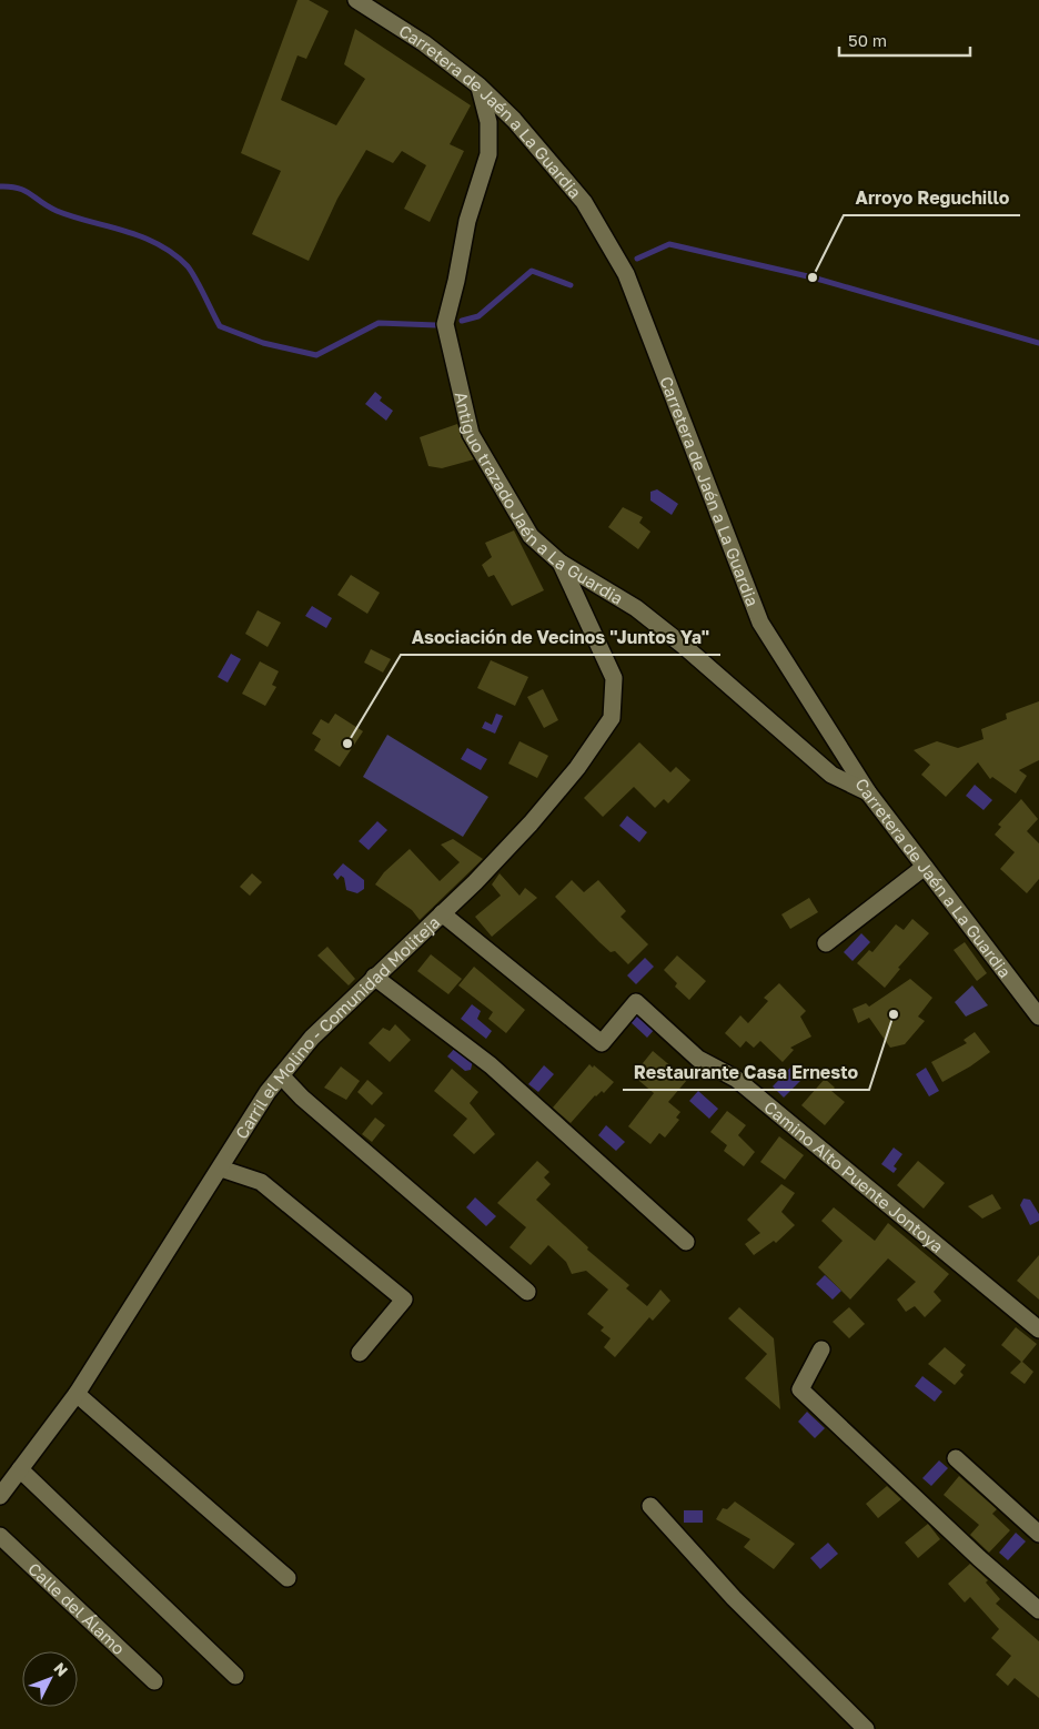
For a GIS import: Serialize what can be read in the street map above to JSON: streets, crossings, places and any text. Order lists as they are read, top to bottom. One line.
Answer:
{"streets":{"street":["Carretera de Jaén a La Guardia","Antiguo trazado Jaén a La Guardia","Carril el Molino - Comunidad Moliteja","Camino Alto Puente Jontoya","Calle del Álamo"]},"crossings":[["Carretera de Jaén a La Guardia","Antiguo trazado Jaén a La Guardia"],["Antiguo trazado Jaén a La Guardia","Carril el Molino - Comunidad Moliteja"],["Carril el Molino - Comunidad Moliteja","Camino Alto Puente Jontoya"]],"places":["Arroyo Reguchillo","Asociación de Vecinos \"Juntos Ya\"","Restaurante Casa Ernesto"],"scale_bar":"50 m","north":"top right"}
